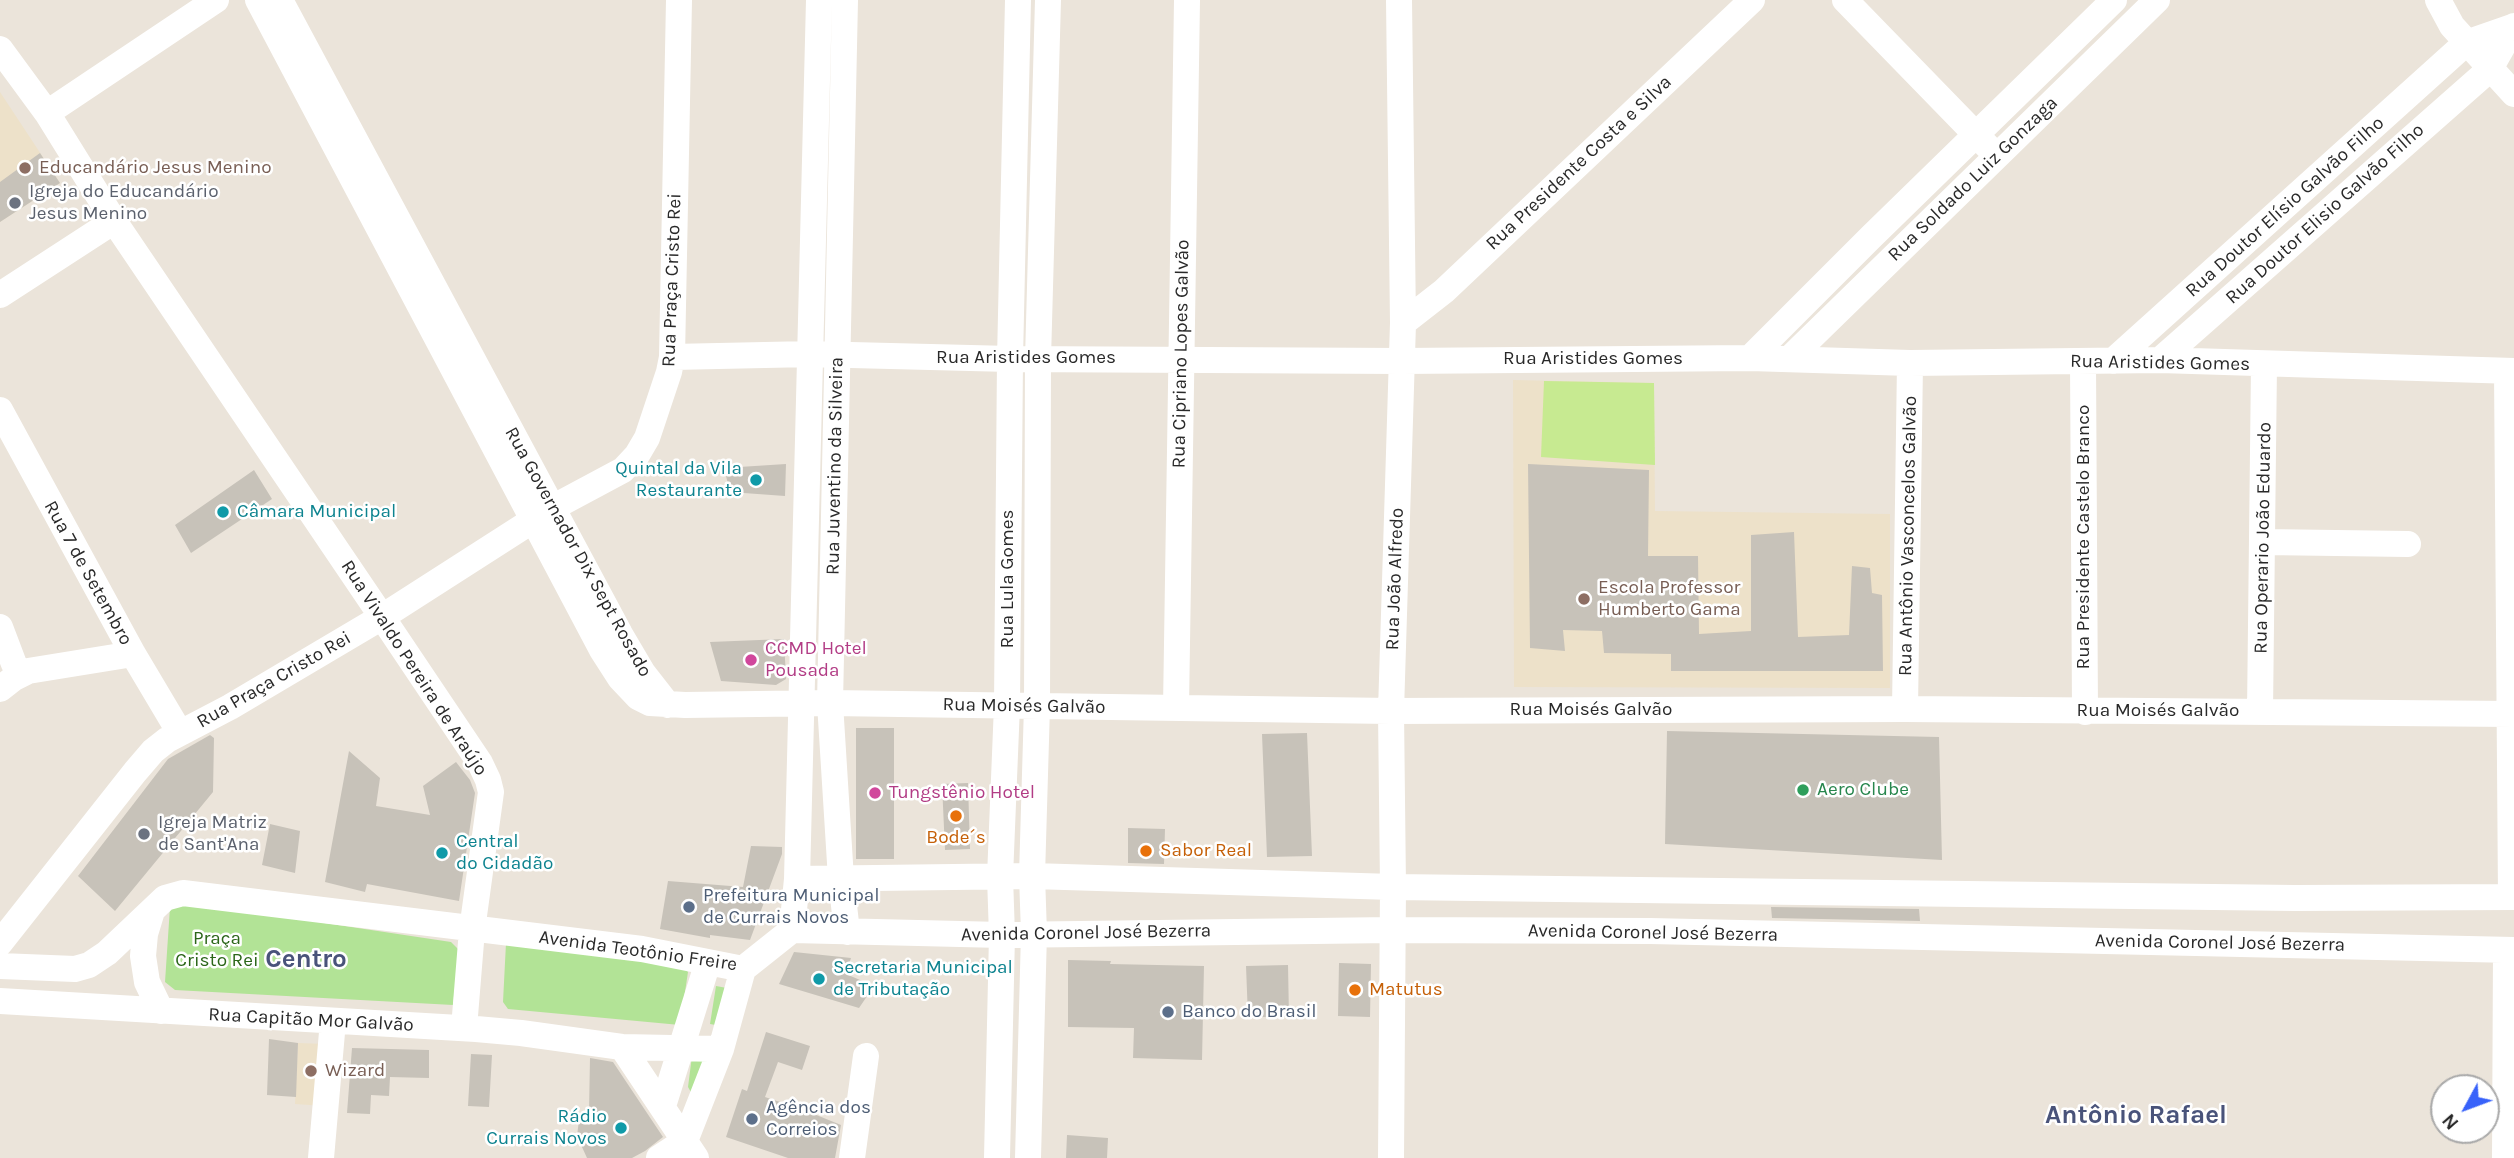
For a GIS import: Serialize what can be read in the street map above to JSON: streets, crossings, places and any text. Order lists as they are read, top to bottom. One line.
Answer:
{"streets":{"street":["Rua Presidente Costa e Silva","Rua Soldado Luiz Gonzaga","Rua Doutor Elísio Galvão Filho","Rua Doutor Elisio Galvão Filho","Rua Praça Cristo Rei","Rua Cipriano Lopes Galvão","Rua Aristides Gomes","Rua Juventino da Silveira","Rua Antônio Vasconcelos Galvão","Rua Presidente Castelo Branco","Rua Operario João Eduardo","Rua Governador Dix Sept Rosado","Rua 7 de Setembro","Rua Lula Gomes","Rua João Alfredo","Rua Vivaldo Pereira de Araújo","Rua Moisés Galvão","Avenida Coronel José Bezerra","Avenida Teotônio Freire","Rua Capitão Mor Galvão"]},"crossings":[["Rua Presidente Costa e Silva","Rua João Alfredo"],["Rua Soldado Luiz Gonzaga","Rua Aristides Gomes"],["Rua Doutor Elísio Galvão Filho","Rua Aristides Gomes"],["Rua Doutor Elisio Galvão Filho","Rua Aristides Gomes"],["Rua Praça Cristo Rei","Rua Aristides Gomes"],["Rua Praça Cristo Rei","Rua Governador Dix Sept Rosado"],["Rua Praça Cristo Rei","Rua 7 de Setembro"],["Rua Praça Cristo Rei","Rua Vivaldo Pereira de Araújo"],["Rua Cipriano Lopes Galvão","Rua Aristides Gomes"],["Rua Cipriano Lopes Galvão","Rua Moisés Galvão"],["Rua Aristides Gomes","Rua Juventino da Silveira"],["Rua Aristides Gomes","Rua Antônio Vasconcelos Galvão"],["Rua Aristides Gomes","Rua Presidente Castelo Branco"],["Rua Aristides Gomes","Rua Operario João Eduardo"],["Rua Aristides Gomes","Rua Lula Gomes"],["Rua Aristides Gomes","Rua João Alfredo"],["Rua Juventino da Silveira","Rua Moisés Galvão"],["Rua Juventino da Silveira","Avenida Coronel José Bezerra"],["Rua Juventino da Silveira","Avenida Teotônio Freire"],["Rua Antônio Vasconcelos Galvão","Rua Moisés Galvão"],["Rua Presidente Castelo Branco","Rua Moisés Galvão"],["Rua Operario João Eduardo","Rua Moisés Galvão"],["Rua Governador Dix Sept Rosado","Rua Moisés Galvão"],["Rua Lula Gomes","Rua Moisés Galvão"],["Rua Lula Gomes","Avenida Coronel José Bezerra"],["Rua João Alfredo","Rua Moisés Galvão"],["Rua João Alfredo","Avenida Coronel José Bezerra"],["Rua Vivaldo Pereira de Araújo","Avenida Teotônio Freire"],["Rua Vivaldo Pereira de Araújo","Rua Capitão Mor Galvão"],["Avenida Coronel José Bezerra","Avenida Teotônio Freire"]],"districts":["Centro","Antônio Rafael"],"parks":["Praça Cristo Rei"],"places":["Educandário Jesus Menino","Igreja do Educandário Jesus Menino","Quintal da Vila Restaurante","Câmara Municipal","Escola Professor Humberto Gama","CCMD Hotel Pousada","Aero Clube","Tungstênio Hotel","Bode´s","Igreja Matriz de Sant'Ana","Sabor Real","Central do Cidadão","Prefeitura Municipal de Currais Novos","Secretaria Municipal de Tributação","Matutus","Banco do Brasil","Wizard","Agência dos Correios","Rádio Currais Novos"],"north":"bottom left"}
